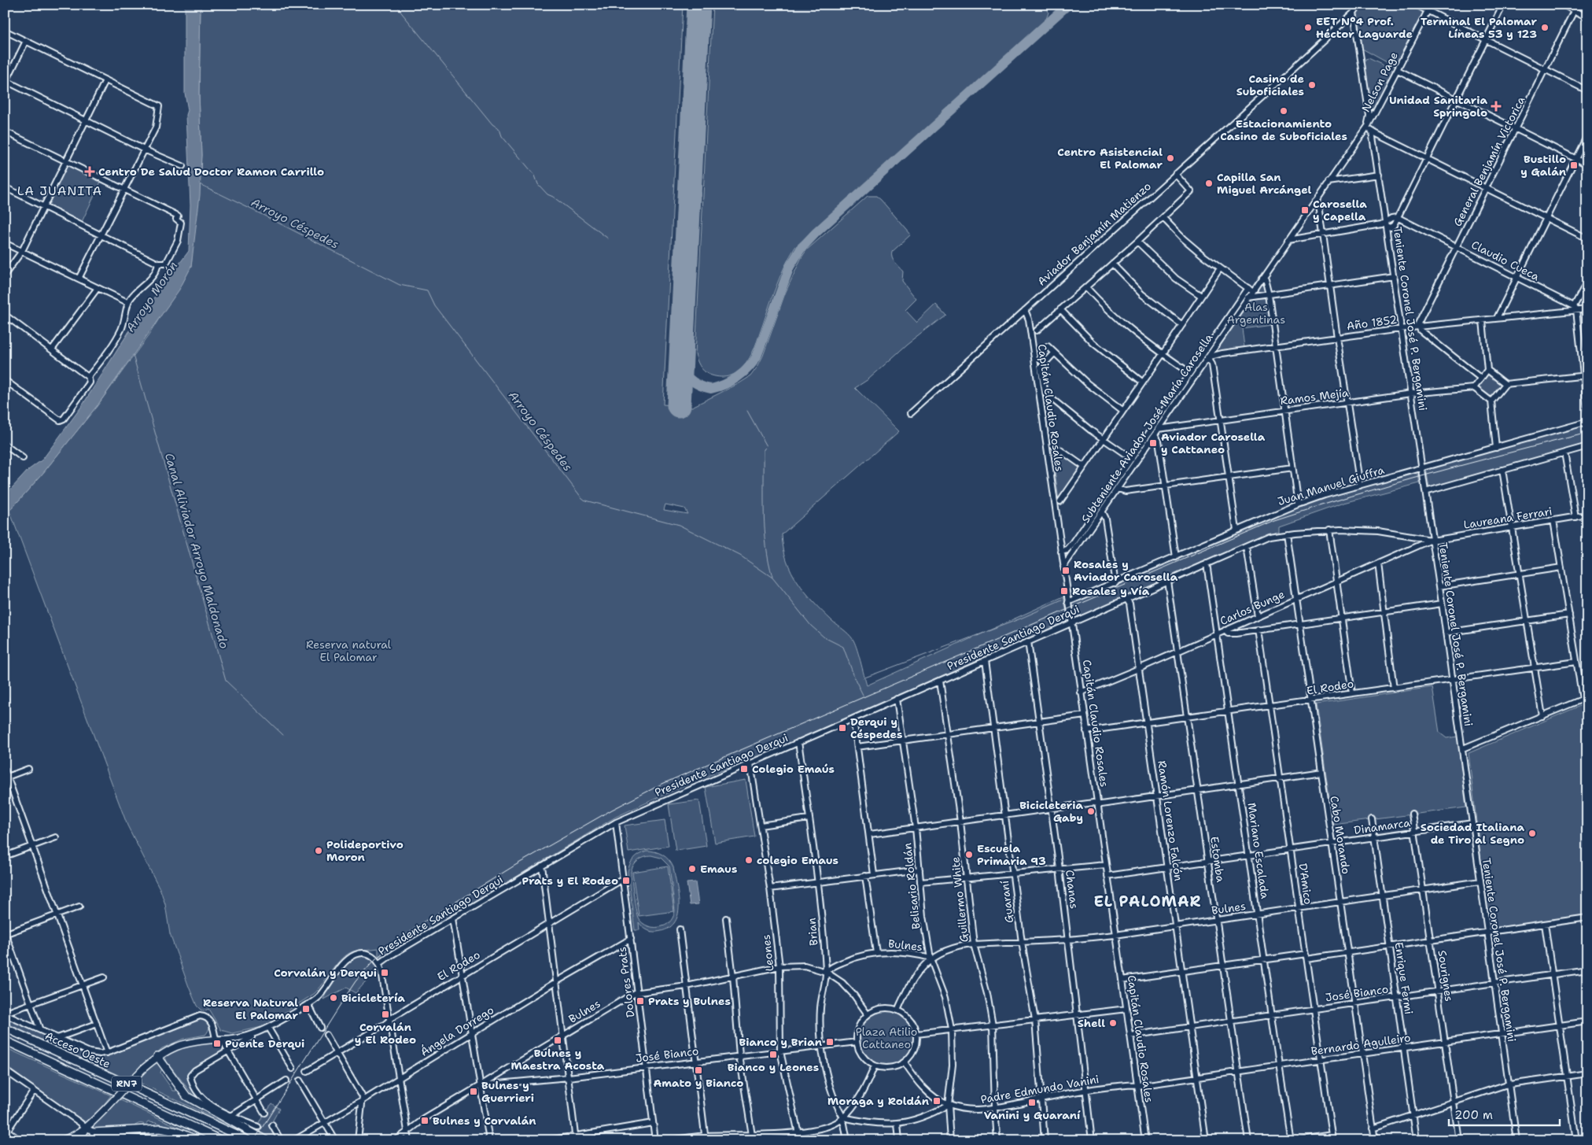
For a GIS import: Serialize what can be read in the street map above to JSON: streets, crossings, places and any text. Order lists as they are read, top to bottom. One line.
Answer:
{"streets":{"highway":["Acceso Oeste","RN7"],"main road":["Presidente Santiago Derqui"],"street":["Nelson Page","General Benjamín Victorica","Aviador Benjamín Matienzo","Claudio Cueca","Teniente Coronel José P. Bergamini","Año 1852","Ramos Mejía","Capitán Claudio Rosales","Subteniente Aviador José María Carosella","Juan Manuel Giuffra","Laureana Ferrari","Carlos Bunge","El Rodeo","Ramón Lorenzo Falcón","Dinamarca","Cabo Morando","Mariano Escalada","Estomba","D'Amico","Belisario Roldán","Chanas","Guillermo White","Guaraní","Bulnes","Brian","Leones","Sourignes","Enrique Fermi","Dolores Prats","José Bianco","Ángela Dorrego","Bernardo Agulleiro","Padre Edmundo Vanini"]},"crossings":[["Nelson Page","Subteniente Aviador José María Carosella"],["General Benjamín Victorica","Claudio Cueca"],["General Benjamín Victorica","Año 1852"],["Aviador Benjamín Matienzo","Capitán Claudio Rosales"],["Claudio Cueca","Año 1852"],["Teniente Coronel José P. Bergamini","Año 1852"],["Teniente Coronel José P. Bergamini","Ramos Mejía"],["Teniente Coronel José P. Bergamini","Juan Manuel Giuffra"],["Teniente Coronel José P. Bergamini","Laureana Ferrari"],["Teniente Coronel José P. Bergamini","Carlos Bunge"],["Teniente Coronel José P. Bergamini","Presidente Santiago Derqui"],["Teniente Coronel José P. Bergamini","El Rodeo"],["Teniente Coronel José P. Bergamini","Dinamarca"],["Teniente Coronel José P. Bergamini","Bulnes"],["Teniente Coronel José P. Bergamini","José Bianco"],["Teniente Coronel José P. Bergamini","Bernardo Agulleiro"],["Año 1852","Subteniente Aviador José María Carosella"],["Ramos Mejía","Subteniente Aviador José María Carosella"],["Capitán Claudio Rosales","Subteniente Aviador José María Carosella"],["Capitán Claudio Rosales","Juan Manuel Giuffra"],["Capitán Claudio Rosales","Carlos Bunge"],["Capitán Claudio Rosales","Presidente Santiago Derqui"],["Capitán Claudio Rosales","El Rodeo"],["Capitán Claudio Rosales","Dinamarca"],["Capitán Claudio Rosales","Bulnes"],["Capitán Claudio Rosales","José Bianco"],["Capitán Claudio Rosales","Bernardo Agulleiro"],["Capitán Claudio Rosales","Padre Edmundo Vanini"],["Laureana Ferrari","Carlos Bunge"],["Laureana Ferrari","Presidente Santiago Derqui"],["Carlos Bunge","Presidente Santiago Derqui"],["Carlos Bunge","Ramón Lorenzo Falcón"],["Carlos Bunge","Cabo Morando"],["Carlos Bunge","Mariano Escalada"],["Carlos Bunge","Estomba"],["Presidente Santiago Derqui","Ramón Lorenzo Falcón"],["Presidente Santiago Derqui","Cabo Morando"],["Presidente Santiago Derqui","Mariano Escalada"],["Presidente Santiago Derqui","Estomba"],["Presidente Santiago Derqui","Belisario Roldán"],["Presidente Santiago Derqui","Chanas"],["Presidente Santiago Derqui","Guillermo White"],["Presidente Santiago Derqui","Guaraní"],["Presidente Santiago Derqui","Brian"],["Presidente Santiago Derqui","Leones"],["Presidente Santiago Derqui","Dolores Prats"],["El Rodeo","Ramón Lorenzo Falcón"],["El Rodeo","Cabo Morando"],["El Rodeo","Mariano Escalada"],["El Rodeo","Estomba"],["El Rodeo","D'Amico"],["El Rodeo","Dolores Prats"],["Ramón Lorenzo Falcón","Dinamarca"],["Ramón Lorenzo Falcón","Bulnes"],["Ramón Lorenzo Falcón","José Bianco"],["Ramón Lorenzo Falcón","Bernardo Agulleiro"],["Dinamarca","Cabo Morando"],["Dinamarca","Mariano Escalada"],["Dinamarca","Estomba"],["Dinamarca","D'Amico"],["Dinamarca","Sourignes"],["Dinamarca","Enrique Fermi"],["Cabo Morando","Bulnes"],["Cabo Morando","José Bianco"],["Cabo Morando","Bernardo Agulleiro"],["Mariano Escalada","Bulnes"],["Mariano Escalada","José Bianco"],["Mariano Escalada","Bernardo Agulleiro"],["Estomba","Bulnes"],["Estomba","José Bianco"],["Estomba","Bernardo Agulleiro"],["D'Amico","Bulnes"],["D'Amico","José Bianco"],["D'Amico","Bernardo Agulleiro"],["Belisario Roldán","Bulnes"],["Belisario Roldán","Padre Edmundo Vanini"],["Chanas","Bulnes"],["Chanas","Padre Edmundo Vanini"],["Guillermo White","Bulnes"],["Guillermo White","Padre Edmundo Vanini"],["Guaraní","Bulnes"],["Guaraní","Padre Edmundo Vanini"],["Bulnes","Brian"],["Bulnes","Leones"],["Bulnes","Sourignes"],["Bulnes","Enrique Fermi"],["Bulnes","Dolores Prats"],["Bulnes","José Bianco"],["Brian","José Bianco"],["Leones","José Bianco"],["Sourignes","José Bianco"],["Sourignes","Bernardo Agulleiro"],["Enrique Fermi","José Bianco"],["Enrique Fermi","Bernardo Agulleiro"],["Dolores Prats","José Bianco"],["Dolores Prats","Ángela Dorrego"],["Bernardo Agulleiro","Padre Edmundo Vanini"]],"districts":["LA JUANITA","EL PALOMAR"],"water":["Arroyo Céspedes","Arroyo Morón","Canal Aliviador Arroyo Maldonado"],"parks":["Alas Argentinas","Reserva natural El Palomar","Plaza Atilio Cattaneo"],"places":{"other":["EET Nº4 Prof. Héctor Laguarde","Terminal El Palomar Líneas 53 y 123","Casino de Suboficiales","Estacionamiento Casino de Suboficiales","Centro Asistencial El Palomar","Capilla San Miguel Arcángel","Bicicleteria Gaby","Sociedad Italiana de Tiro al Segno","Polideportivo Moron","Escuela Primaria 93","colegio Emaus","Emaus","Bicicletería","Shell"],"health":["Unidad Sanitaria Springolo","Centro De Salud Doctor Ramon Carrillo"],"transit":["Bustillo y Galán","Carosella y Capella","Aviador Carosella y Cattaneo","Rosales y Aviador Carosella","Rosales y Vía","Derqui y Céspedes","Colegio Emaús","Prats y El Rodeo","Corvalán y Derqui","Prats y Bulnes","Reserva Natural El Palomar","Corvalán y El Rodeo","Bulnes y Maestra Acosta","Bianco y Brian","Puente Derqui","Bianco y Leones","Amato y Bianco","Bulnes y Guerrieri","Moraga y Roldán","Vanini y Guaraní","Bulnes y Corvalán"]},"scale_bar":"200 m"}
